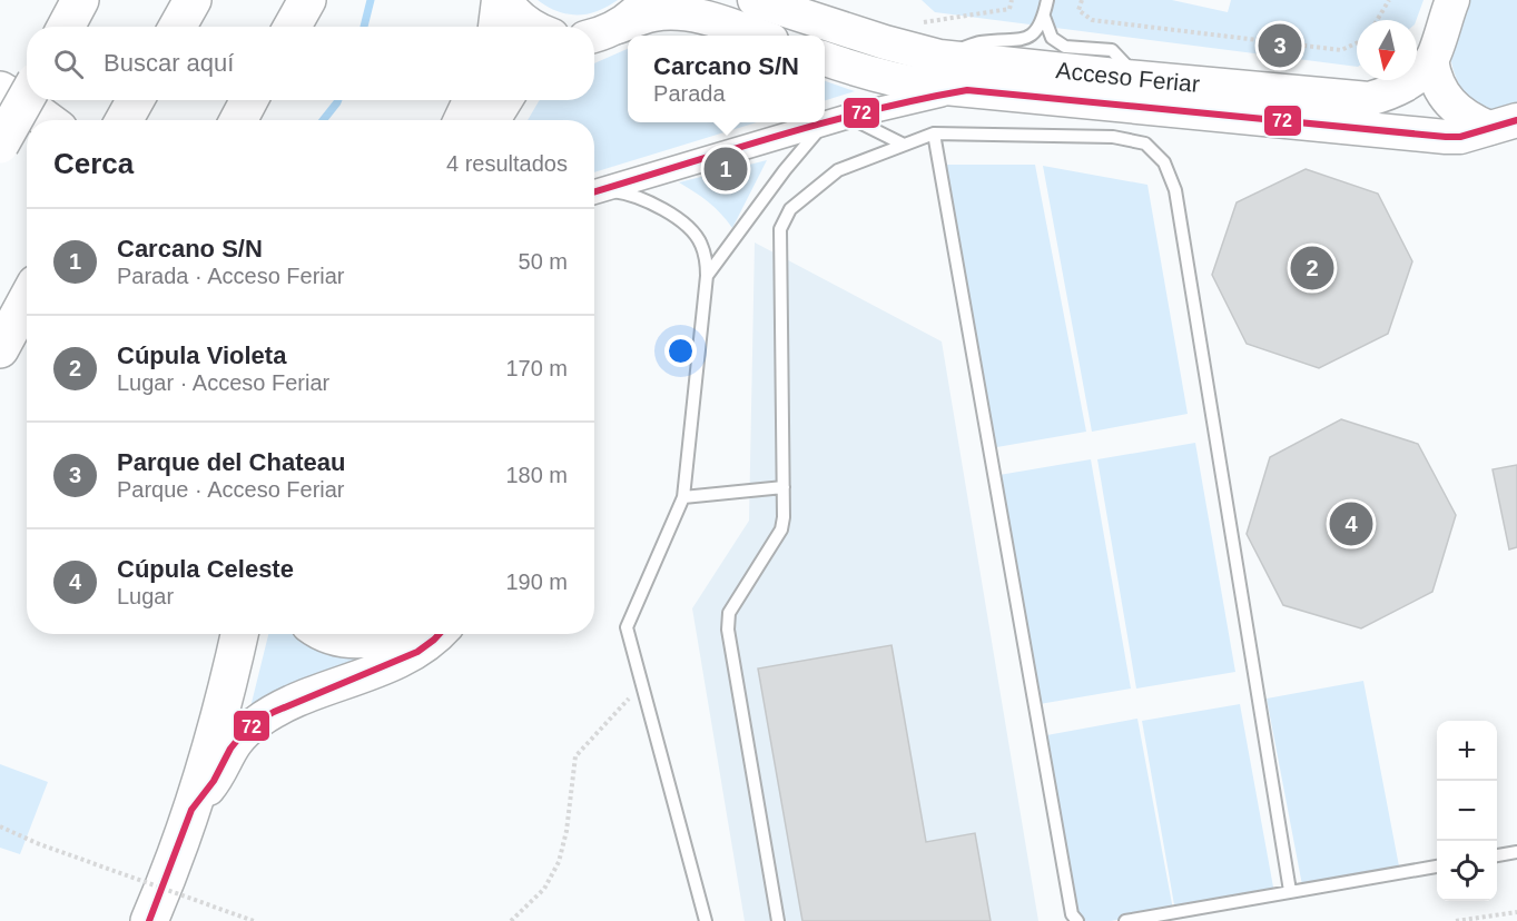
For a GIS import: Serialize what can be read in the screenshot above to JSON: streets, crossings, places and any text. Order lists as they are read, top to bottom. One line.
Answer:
{"streets":{"main road":["Acceso Feriar"]},"lines":["transit line 72"],"north":"bottom","page":{"pins":["3","1","2","4"],"search":"Buscar aquí","popup":["Carcano S/N","Parada"],"heading":["Cerca","4 resultados"],"list":[{"mark":"1","name":"Carcano S/N","note":"Parada · Acceso Feriar","value":"50 m"},{"mark":"2","name":"Cúpula Violeta","note":"Lugar · Acceso Feriar","value":"170 m"},{"mark":"3","name":"Parque del Chateau","note":"Parque · Acceso Feriar","value":"180 m"},{"mark":"4","name":"Cúpula Celeste","note":"Lugar","value":"190 m"}],"map_buttons":["+","−"]}}
